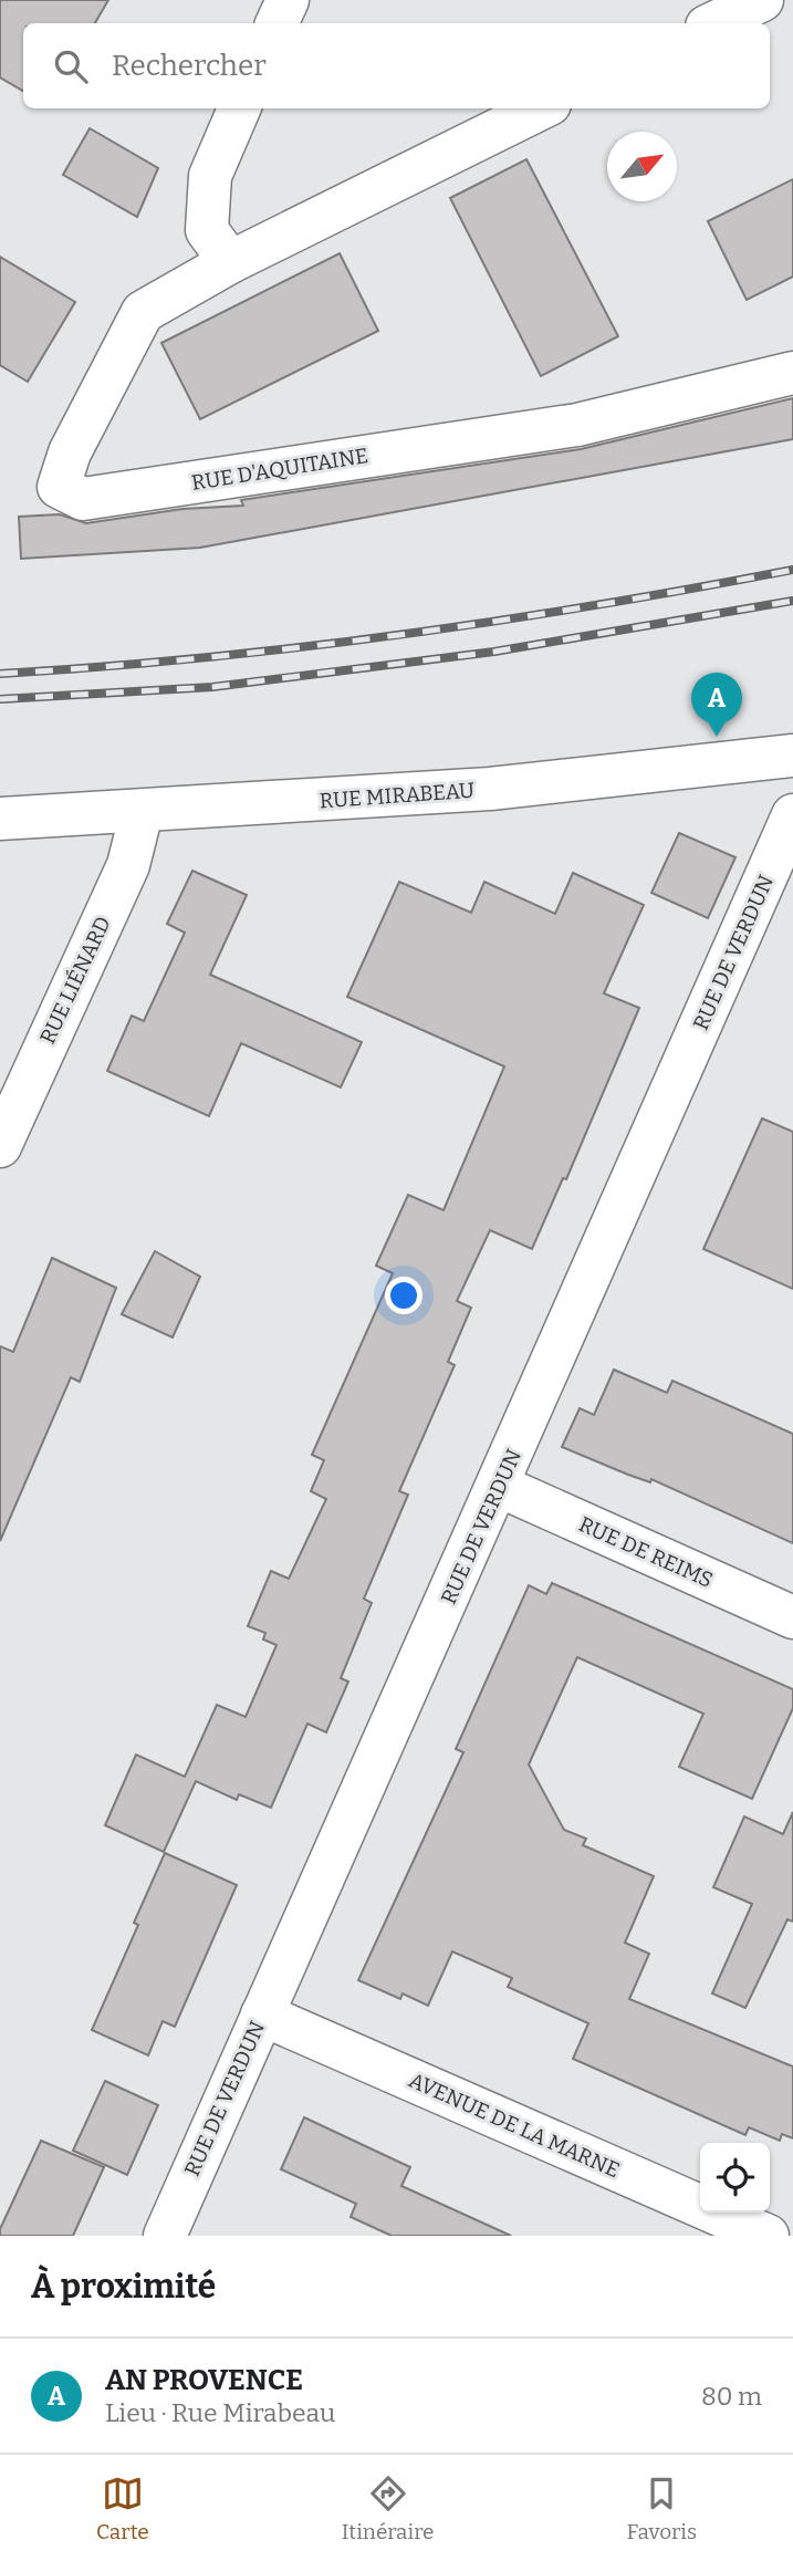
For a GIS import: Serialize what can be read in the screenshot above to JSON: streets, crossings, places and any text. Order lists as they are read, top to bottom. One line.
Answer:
{"streets":{"street":["RUE D'AQUITAINE","RUE MIRABEAU","RUE DE VERDUN","RUE LIÉNARD","RUE DE REIMS","AVENUE DE LA MARNE"]},"crossings":[["RUE MIRABEAU","RUE LIÉNARD"],["RUE DE VERDUN","RUE DE REIMS"],["RUE DE VERDUN","AVENUE DE LA MARNE"]],"north":"top right","page":{"search":"Rechercher","pins":"A","heading":"À proximité","list":[{"mark":"A","name":"AN PROVENCE","note":"Lieu · Rue Mirabeau","value":"80 m"}],"nav":["Carte","Itinéraire","Favoris"]}}
